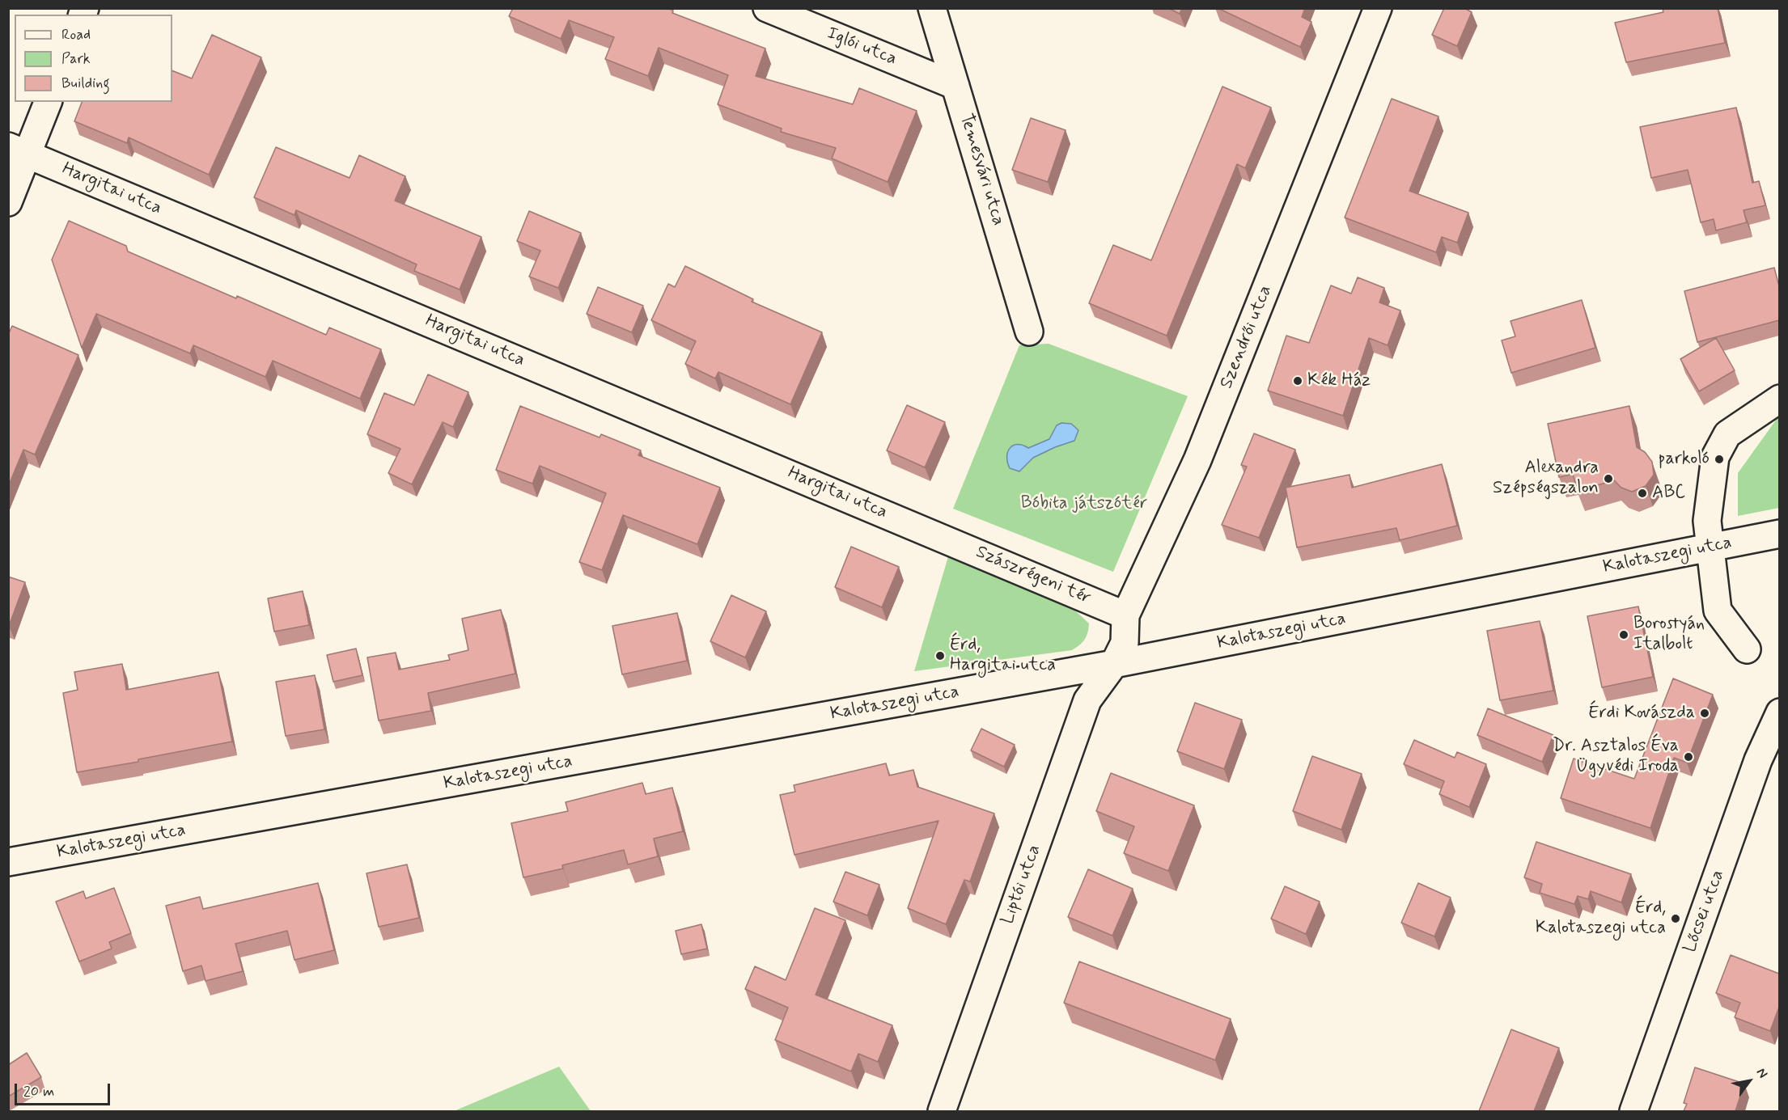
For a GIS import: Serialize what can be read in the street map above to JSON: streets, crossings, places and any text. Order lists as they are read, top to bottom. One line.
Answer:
{"streets":{"street":["Iglói utca","Temesvári utca","Hargitai utca","Szendrői utca","Kalotaszegi utca","Szászrégeni tér","Liptói utca","Lőcsei utca"]},"crossings":[["Iglói utca","Temesvári utca"],["Hargitai utca","Szászrégeni tér"],["Szendrői utca","Kalotaszegi utca"],["Szendrői utca","Szászrégeni tér"],["Szendrői utca","Liptói utca"],["Kalotaszegi utca","Liptói utca"]],"parks":["Bóbita játszótér"],"places":["Kék Ház","parkoló","Alexandra Szépségszalon","ABC","Borostyán Italbolt","Érd, Hargitai utca","Érdi Kovászda","Dr. Asztalos Éva Ügyvédi Iroda","Érd, Kalotaszegi utca"],"legend":["Road","Park","Building"],"scale_bar":"20 m","north":"top right"}
